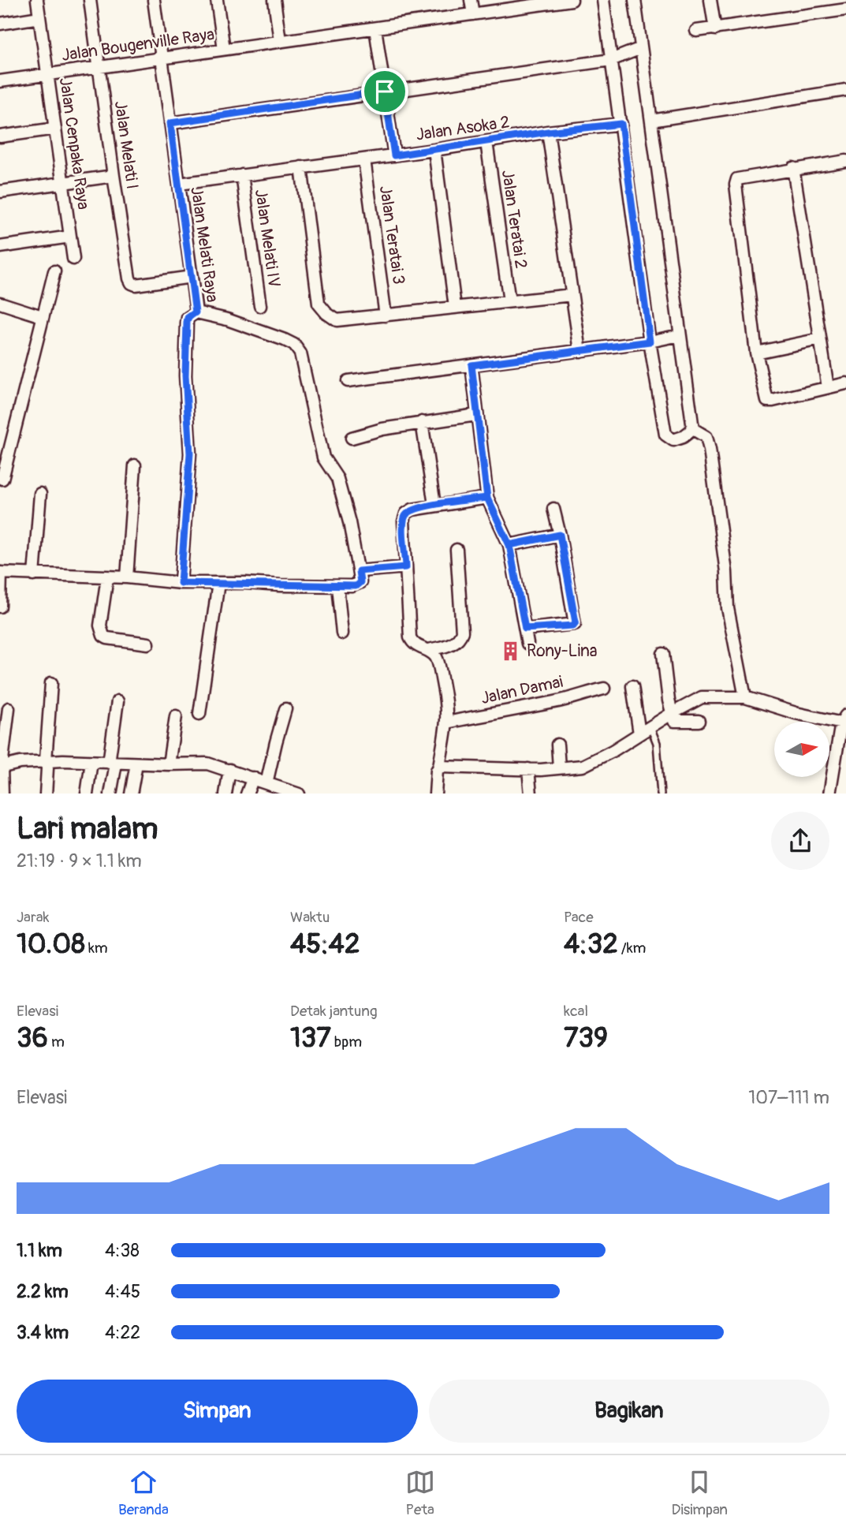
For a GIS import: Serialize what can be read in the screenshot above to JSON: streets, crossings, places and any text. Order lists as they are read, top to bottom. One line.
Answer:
{"streets":{"street":["Jalan Bougenville Raya","Jalan Asoka 2","Jalan Cenpaka Raya","Jalan Melati I","Jalan Teratai 2","Jalan Teratai 3","Jalan Melati IV","Jalan Melati Raya","Jalan Damai"]},"crossings":[["Jalan Bougenville Raya","Jalan Cenpaka Raya"],["Jalan Bougenville Raya","Jalan Melati I"],["Jalan Bougenville Raya","Jalan Melati Raya"],["Jalan Asoka 2","Jalan Teratai 2"],["Jalan Asoka 2","Jalan Teratai 3"],["Jalan Asoka 2","Jalan Melati IV"],["Jalan Asoka 2","Jalan Melati Raya"],["Jalan Melati I","Jalan Melati Raya"]],"places":{"building":["Rony-Lina"]},"north":"right","page":{"heading":["Lari malam","21:19 · 9 × 1.1 km"],"stats":[["Jarak","10.08 km"],["Waktu","45:42"],["Pace","4:32 /km"],["Elevasi","36 m"],["Detak jantung","137 bpm"],["kcal","739"]],"chart":["Elevasi","107–111 m"],"list":[{"name":"1.1 km","note":"4:38"},{"name":"2.2 km","note":"4:45"},{"name":"3.4 km","note":"4:22"}],"buttons":["Simpan","Bagikan"],"tabs":["Beranda","Peta","Disimpan"]}}
